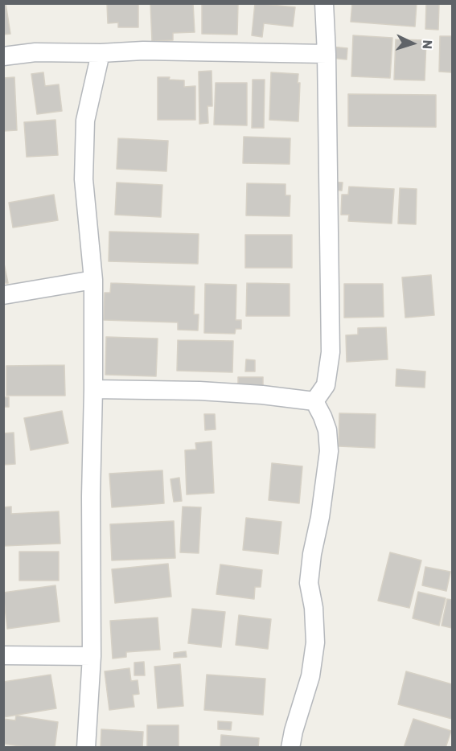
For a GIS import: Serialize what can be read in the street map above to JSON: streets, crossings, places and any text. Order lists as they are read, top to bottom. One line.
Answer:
{"north":"right"}
